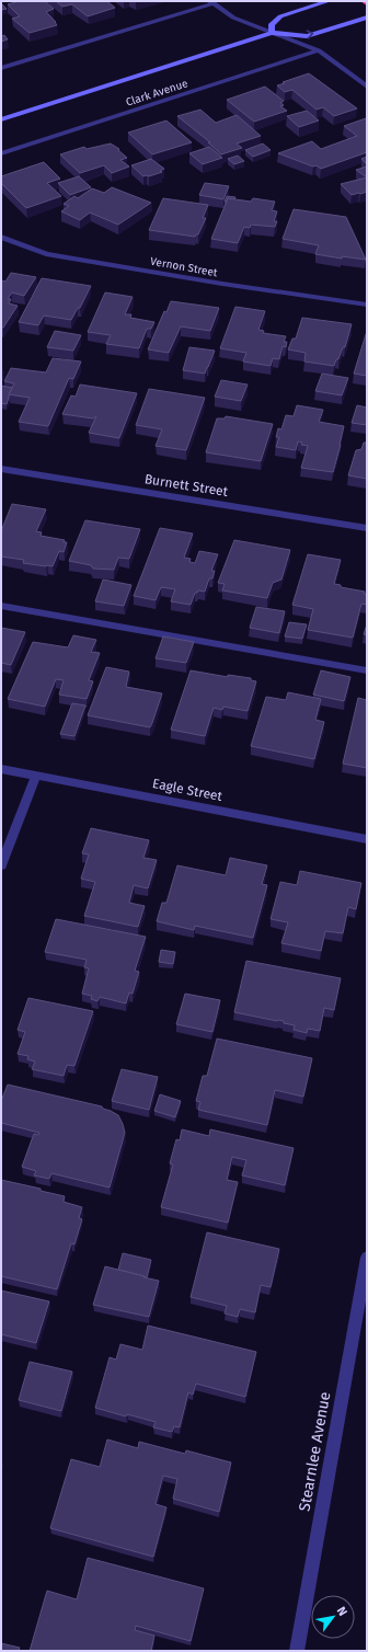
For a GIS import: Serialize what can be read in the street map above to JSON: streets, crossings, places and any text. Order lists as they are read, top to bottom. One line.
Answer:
{"streets":{"main road":["Clark Avenue"],"street":["Vernon Street","Burnett Street","Eagle Street","Stearnlee Avenue"]},"north":"top right"}
